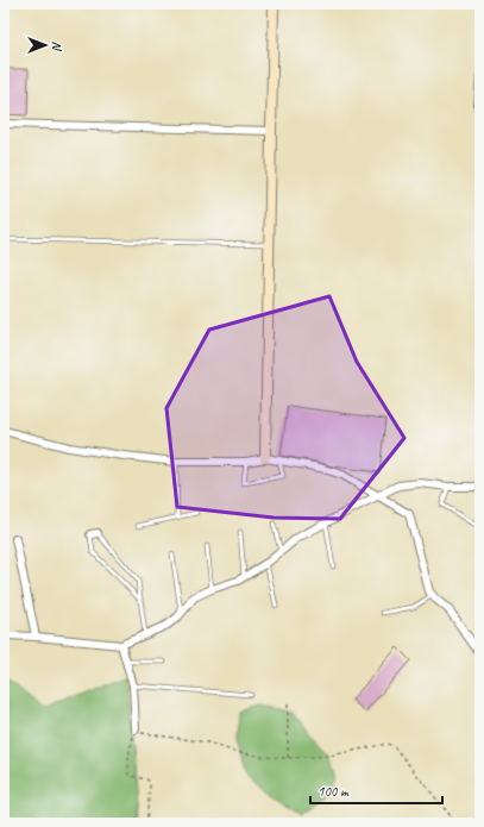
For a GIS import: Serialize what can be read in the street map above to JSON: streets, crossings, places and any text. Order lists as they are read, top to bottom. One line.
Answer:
{"scale_bar":"100 m","north":"right"}
